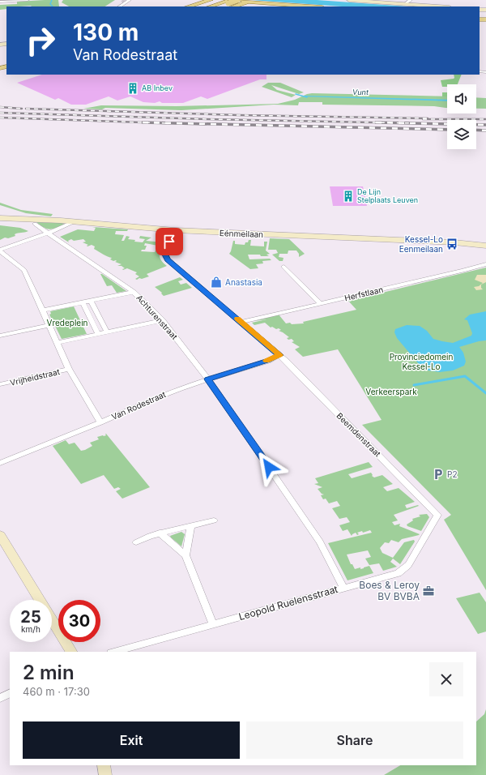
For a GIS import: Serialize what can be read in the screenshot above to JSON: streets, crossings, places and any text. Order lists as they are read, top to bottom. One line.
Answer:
{"streets":{"street":["Eénmeilaan","Herfstlaan","Achturenstraat","Vrijheidstraat","Van Rodestraat","Beemdenstraat","Leopold Ruelensstraat"]},"crossings":[["Eénmeilaan","Beemdenstraat"],["Herfstlaan","Beemdenstraat"],["Achturenstraat","Van Rodestraat"],["Achturenstraat","Leopold Ruelensstraat"],["Van Rodestraat","Beemdenstraat"],["Beemdenstraat","Leopold Ruelensstraat"]],"water":["Vunt"],"parks":["Vredeplein","Provinciedomein Kessel-Lo","Verkeerspark"],"places":{"building":["AB Inbev","De Lijn Stelplaats Leuven"],"bus stop":["Kessel-Lo Eenmeilaan"],"shop":["Anastasia"],"parking":["P2"],"office":["Boes & Leroy BV BVBA"]},"page":{"turn":["130 m","Van Rodestraat"],"speed":"25 km/h","limit":"30","heading":["2 min","460 m · 17:30"],"buttons":["Exit","Share"]}}
